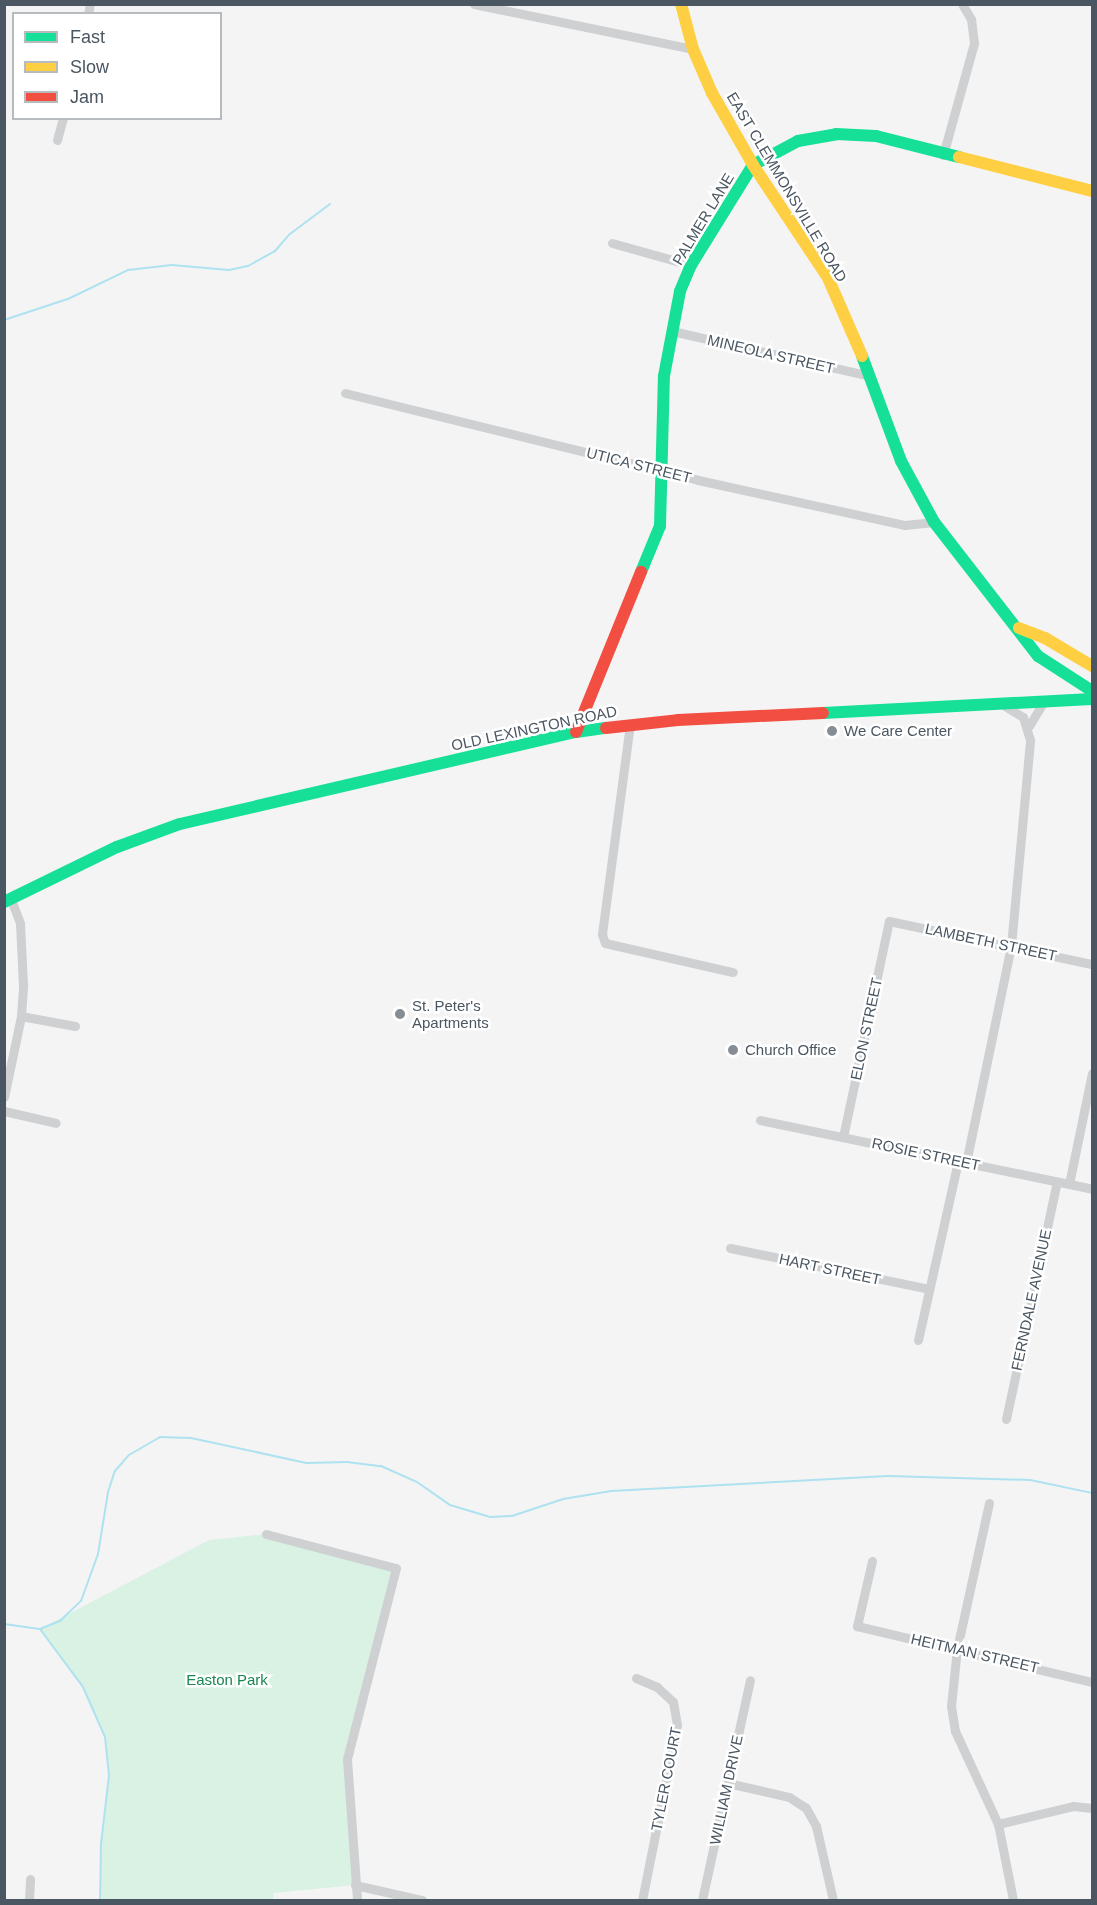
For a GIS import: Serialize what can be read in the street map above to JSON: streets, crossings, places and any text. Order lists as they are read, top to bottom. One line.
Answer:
{"streets":{"street":["EAST CLEMMONSVILLE ROAD","PALMER LANE","MINEOLA STREET","UTICA STREET","OLD LEXINGTON ROAD","LAMBETH STREET","ELON STREET","ROSIE STREET","HART STREET","FERNDALE AVENUE","HEITMAN STREET","TYLER COURT","WILLIAM DRIVE"]},"crossings":[["EAST CLEMMONSVILLE ROAD","PALMER LANE"],["EAST CLEMMONSVILLE ROAD","MINEOLA STREET"],["EAST CLEMMONSVILLE ROAD","UTICA STREET"],["PALMER LANE","MINEOLA STREET"],["PALMER LANE","UTICA STREET"],["PALMER LANE","OLD LEXINGTON ROAD"],["LAMBETH STREET","ELON STREET"],["ELON STREET","ROSIE STREET"],["ROSIE STREET","FERNDALE AVENUE"]],"parks":["Easton Park"],"places":["We Care Center","St. Peter's Apartments","Church Office"],"legend":["Fast","Slow","Jam"]}
